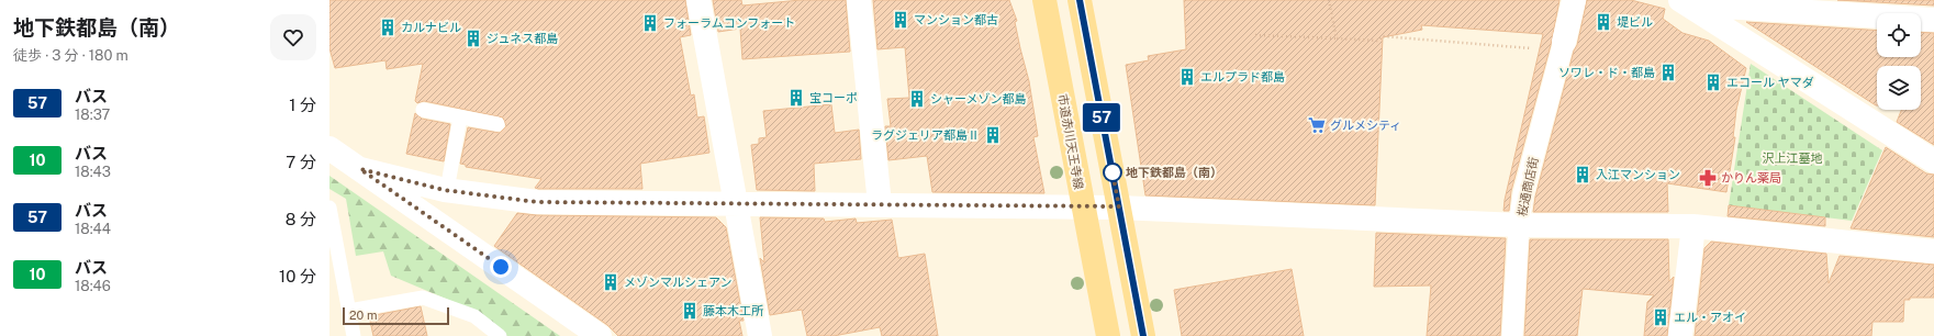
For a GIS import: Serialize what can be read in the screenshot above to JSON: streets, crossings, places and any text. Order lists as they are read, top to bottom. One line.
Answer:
{"streets":{"main road":["市道赤川天王寺線"],"street":["桜通商店街"]},"parks":["沢上江墓地"],"places":{"building":["マンション都古","堤ビル","フォーラムコンフォート","カルナビル","ジュネス都島","ソワレ・ド・都島","エルプラド都島","エコール ヤマダ","宝コーポ","シャーメゾン都島","ラグジェリア都島Ⅱ","入江マンション","メゾンマルシェアン","藤本木工所","エル・アオイ"],"supermarket":["グルメシティ"],"other":["地下鉄都島（南）"],"pharmacy":["かりん薬局"]},"lines":["bus line 57"],"scale_bar":"20 m","page":{"heading":["地下鉄都島（南）","徒歩 · 3 分 · 180 m"],"on_map":"57","list":[{"mark":"57","name":"バス","note":"18:37","value":"1 分"},{"mark":"10","name":"バス","note":"18:43","value":"7 分"},{"mark":"57","name":"バス","note":"18:44","value":"8 分"},{"mark":"10","name":"バス","note":"18:46","value":"10 分"}],"scale":"20 m"}}
